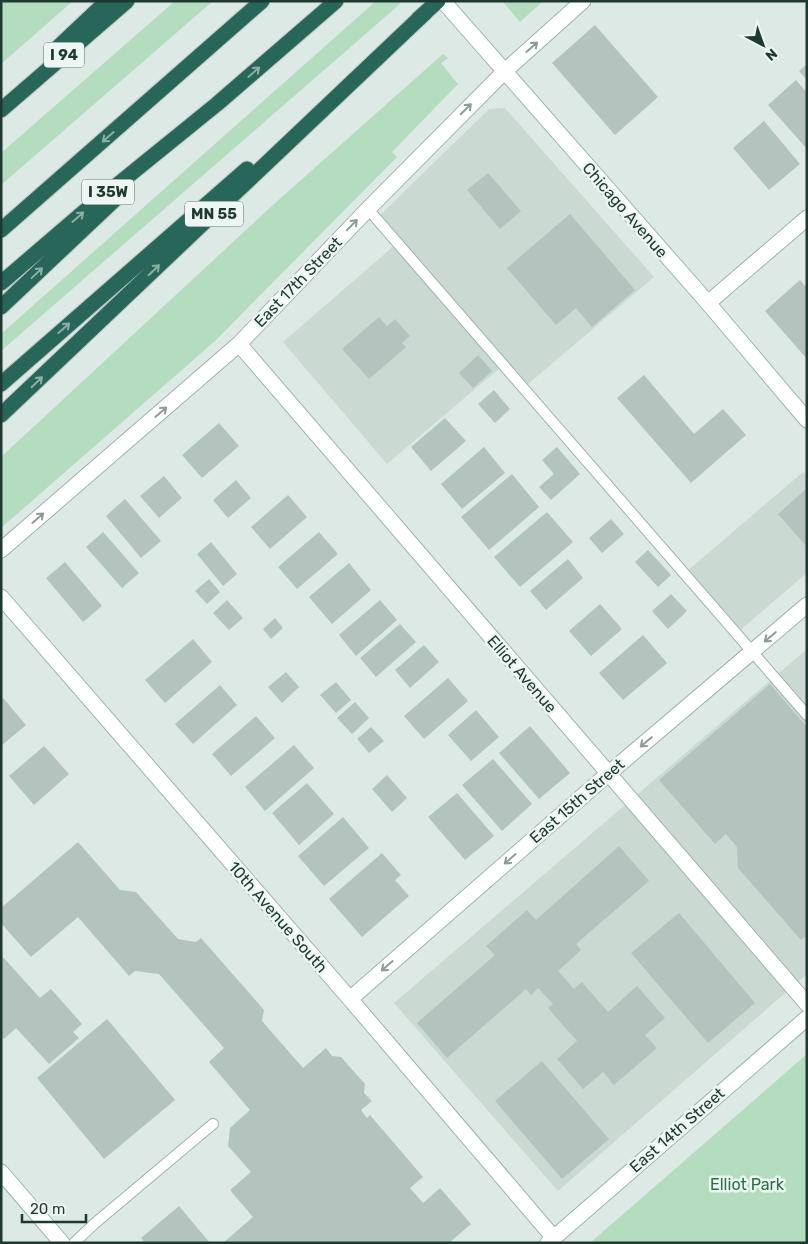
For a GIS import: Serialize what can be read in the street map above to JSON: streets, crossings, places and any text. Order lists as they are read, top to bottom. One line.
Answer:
{"streets":{"highway":["I 94","I 35W","MN 55"],"street":["Chicago Avenue","East 17th Street","Elliot Avenue","East 15th Street","10th Avenue South","East 14th Street"]},"crossings":[["Chicago Avenue","East 17th Street"],["East 17th Street","Elliot Avenue"],["Elliot Avenue","East 15th Street"],["East 15th Street","10th Avenue South"],["10th Avenue South","East 14th Street"]],"one_way":["East 17th Street","East 15th Street"],"parks":["Elliot Park"],"scale_bar":"20 m","north":"bottom right"}
